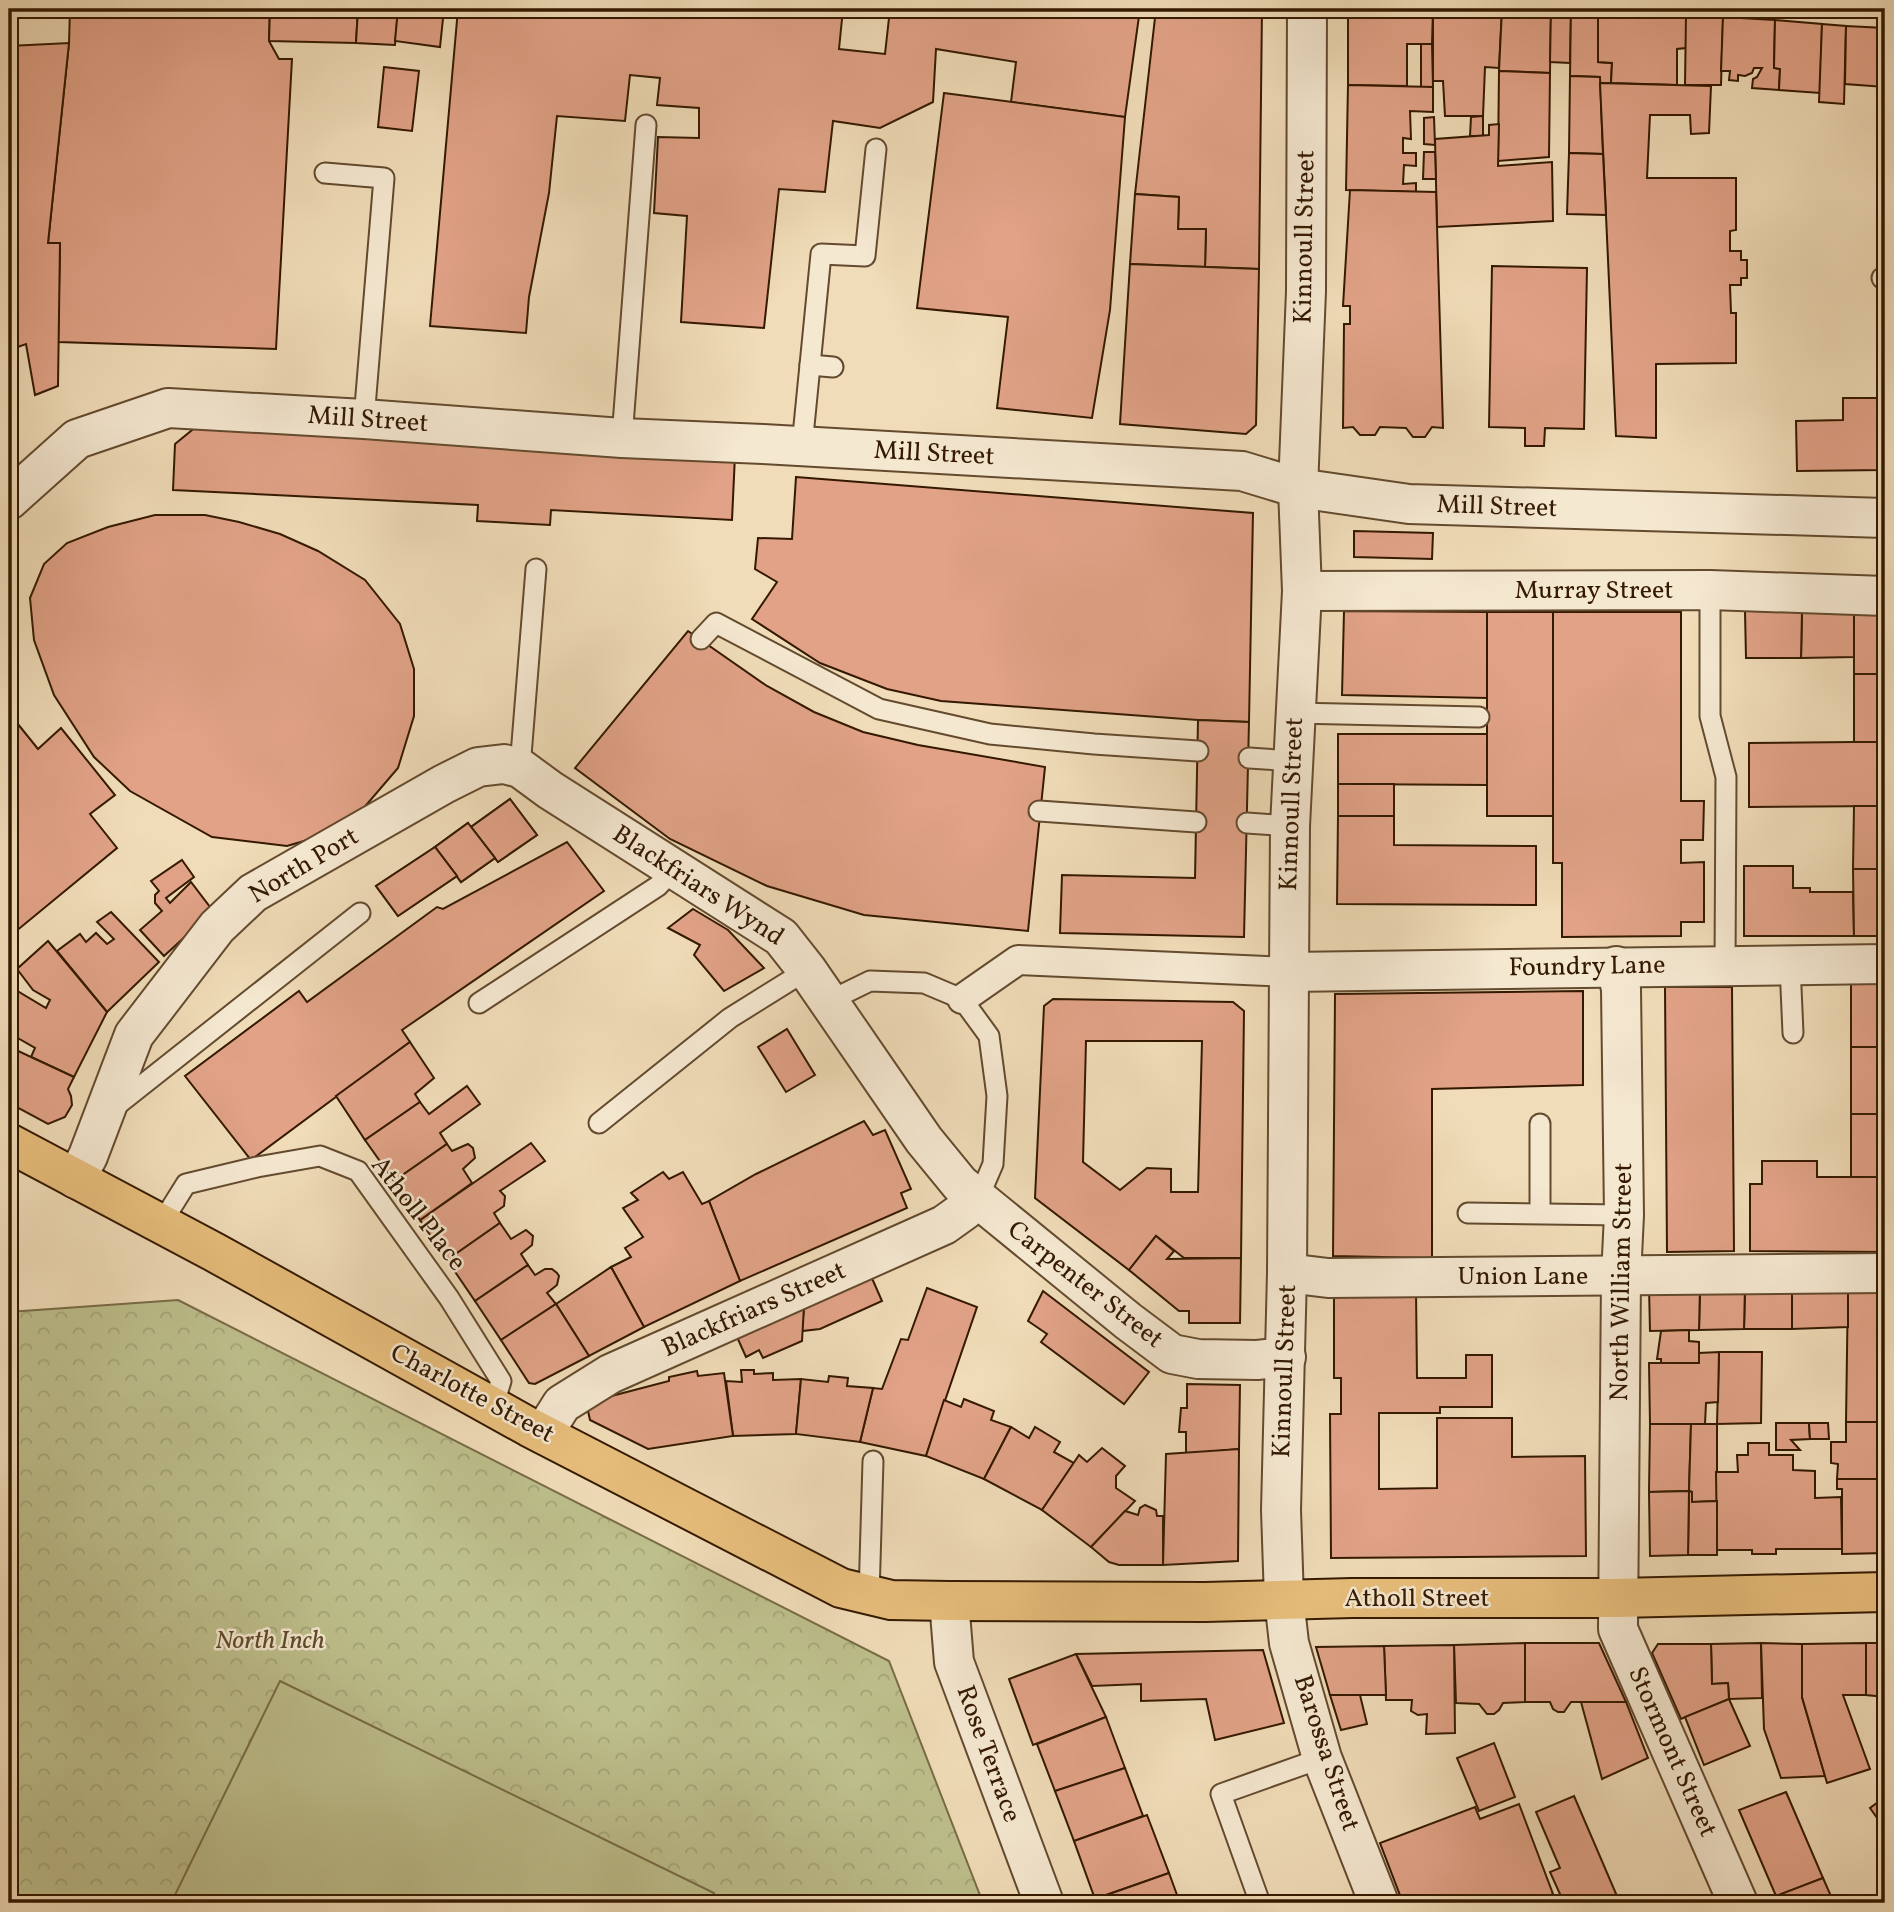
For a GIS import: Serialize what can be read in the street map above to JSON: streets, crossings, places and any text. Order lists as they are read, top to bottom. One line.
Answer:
{"streets":{"main road":["Charlotte Street","Atholl Street"],"street":["Kinnoull Street","Mill Street","Murray Street","North Port","Blackfriars Wynd","Foundry Lane","Union Lane","North William Street","Carpenter Street","Blackfriars Street","Stormont Street","Barossa Street","Rose Terrace"],"lane":["Atholl Place"]},"crossings":[["Kinnoull Street","Mill Street"],["Kinnoull Street","Murray Street"],["Kinnoull Street","Foundry Lane"],["Kinnoull Street","Union Lane"],["Kinnoull Street","Carpenter Street"],["Kinnoull Street","Atholl Street"],["Kinnoull Street","Barossa Street"],["North Port","Blackfriars Wynd"],["North Port","Charlotte Street"],["Blackfriars Wynd","Carpenter Street"],["Blackfriars Wynd","Blackfriars Street"],["Foundry Lane","North William Street"],["Atholl Place","Charlotte Street"],["Union Lane","North William Street"],["North William Street","Atholl Street"],["North William Street","Stormont Street"],["Carpenter Street","Blackfriars Street"],["Blackfriars Street","Charlotte Street"],["Charlotte Street","Atholl Street"],["Charlotte Street","Rose Terrace"],["Atholl Street","Stormont Street"],["Atholl Street","Barossa Street"],["Atholl Street","Rose Terrace"]],"parks":["North Inch"]}
